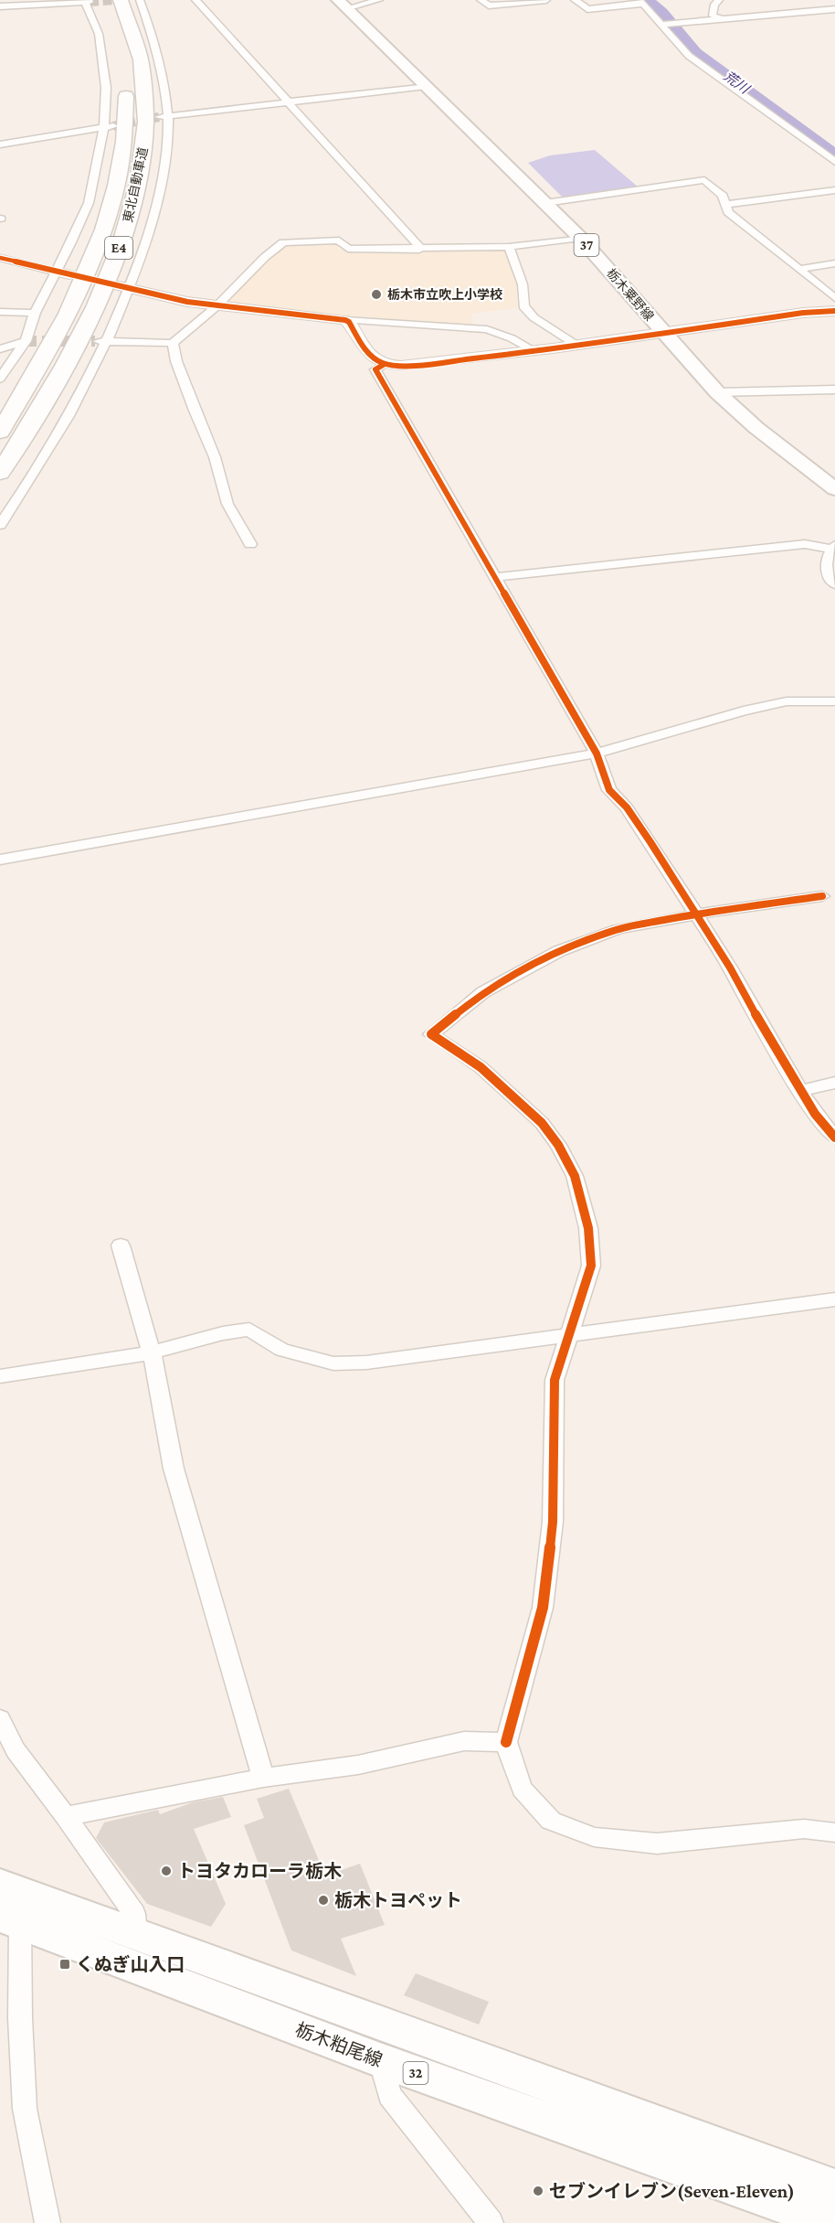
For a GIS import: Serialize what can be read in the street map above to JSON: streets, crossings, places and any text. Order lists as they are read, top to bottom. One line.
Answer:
{"streets":{"highway":["東北自動車道","E4"],"main road":["37","栃木粟野線","栃木粕尾線","32"]},"water":["荒川"],"places":{"other":["栃木市立吹上小学校","トヨタカローラ栃木","栃木トヨペット","セブンイレブン(Seven-Eleven)"],"transit":["くぬぎ山入口"]}}
